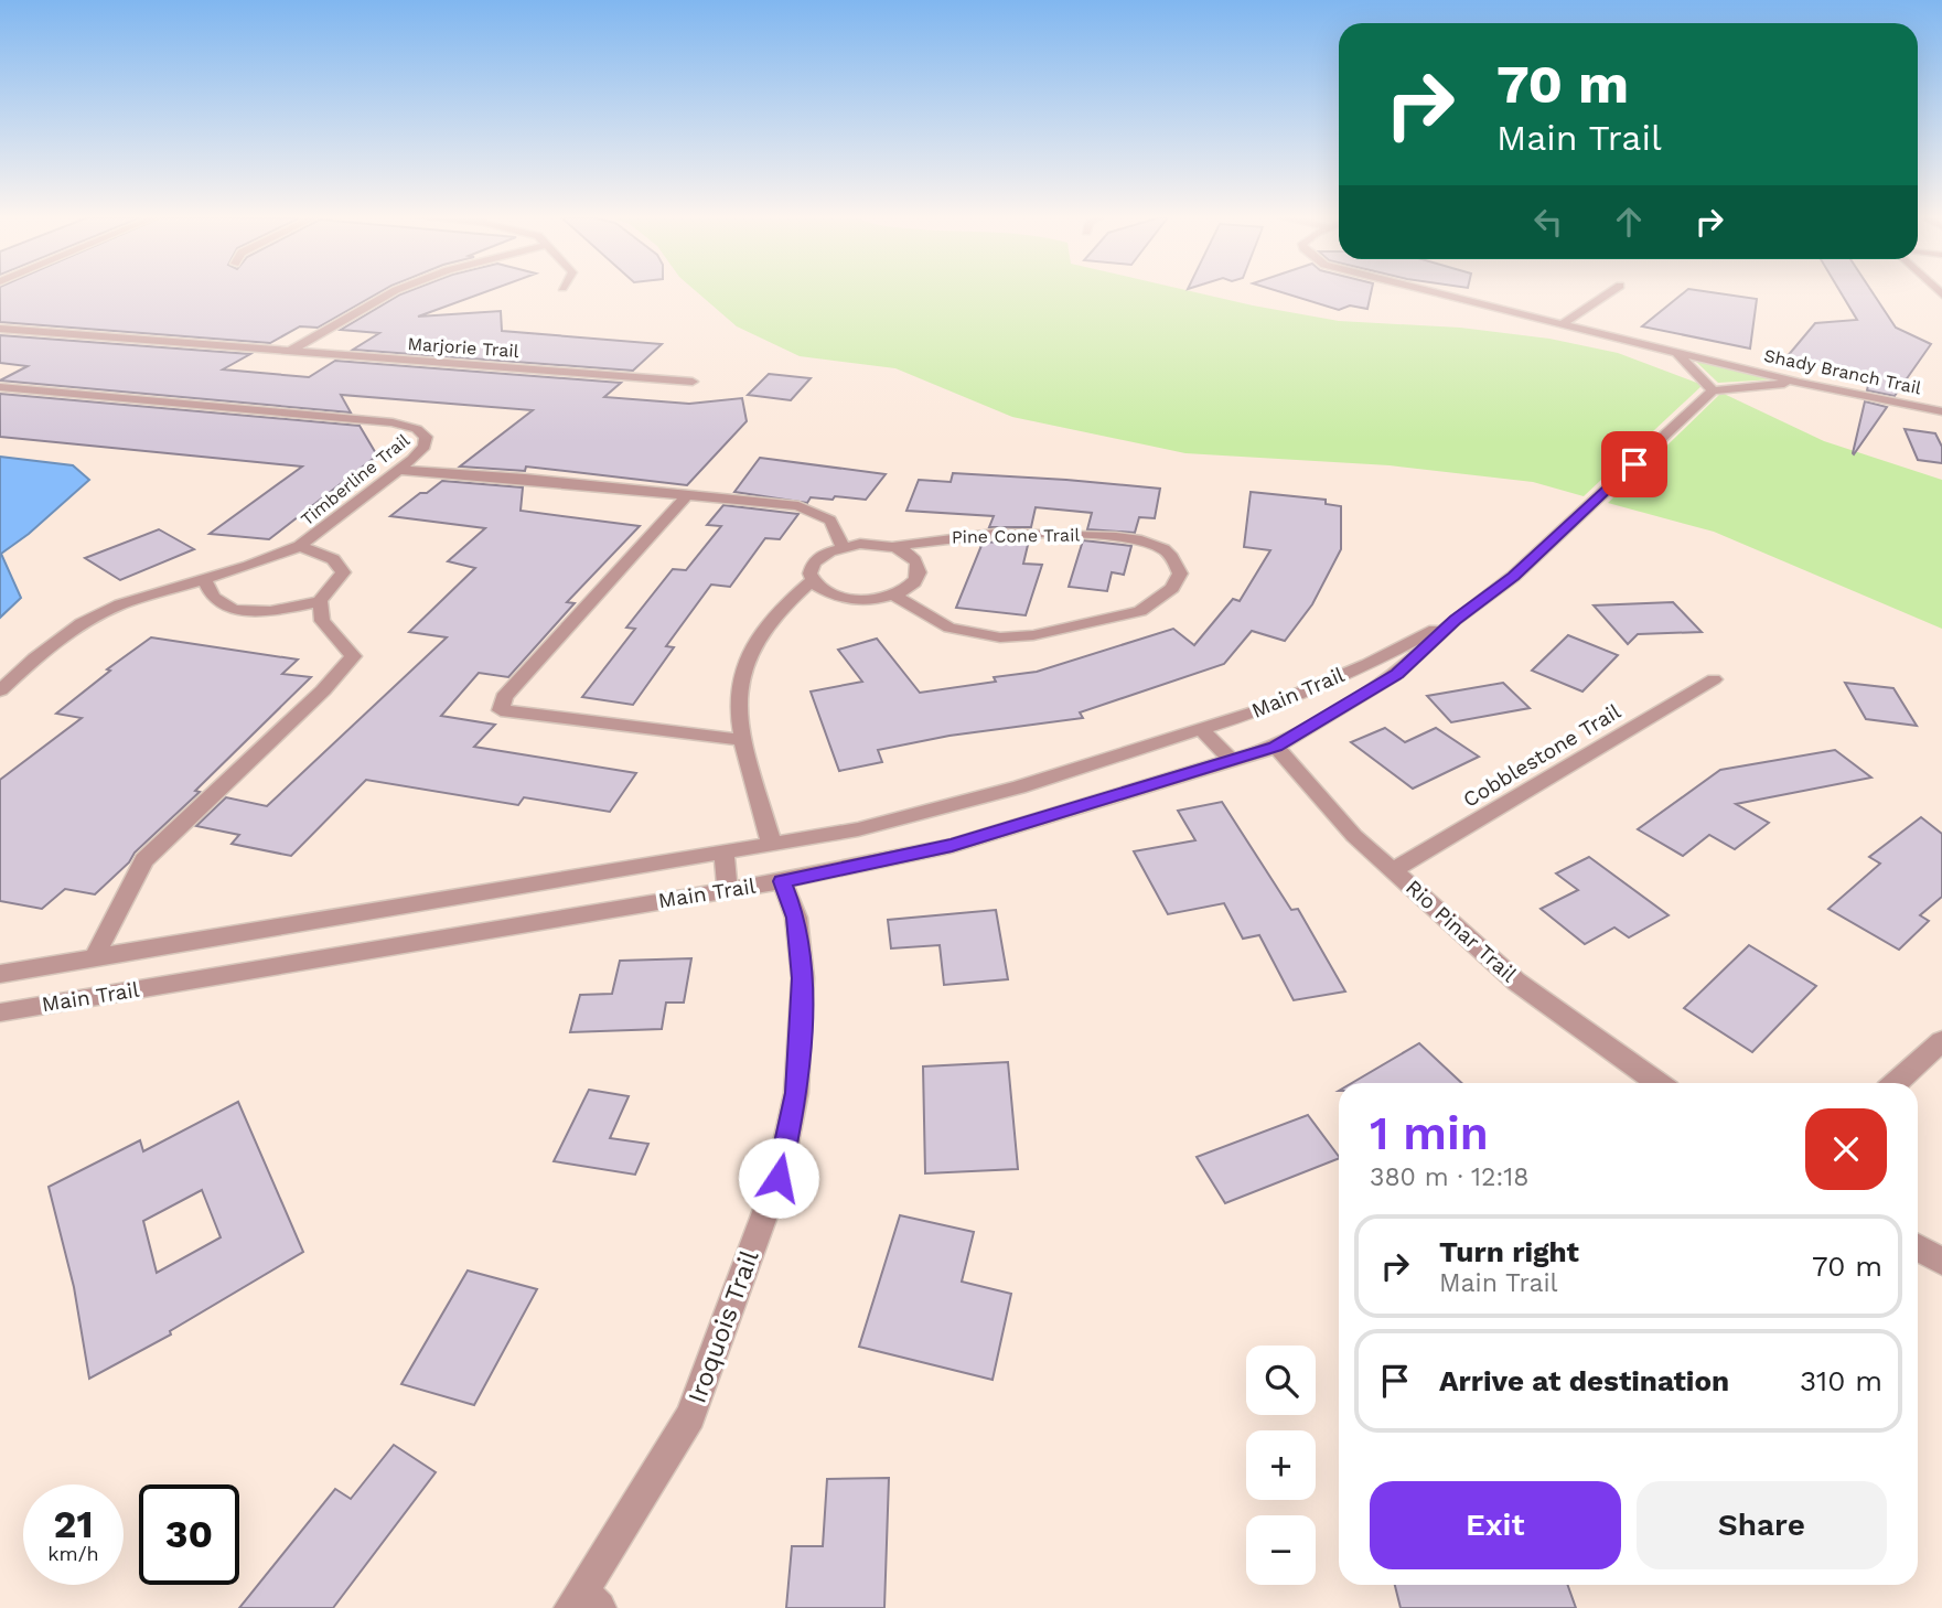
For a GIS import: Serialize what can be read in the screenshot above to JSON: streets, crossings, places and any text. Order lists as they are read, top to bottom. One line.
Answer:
{"streets":{"street":["Marjorie Trail","Shady Branch Trail","Timberline Trail","Pine Cone Trail","Main Trail","Cobblestone Trail","Rio Pinar Trail","Iroquois Trail"]},"crossings":[["Main Trail","Rio Pinar Trail"],["Main Trail","Iroquois Trail"],["Cobblestone Trail","Rio Pinar Trail"]],"page":{"turn":["70 m","Main Trail"],"heading":["1 min","380 m · 12:18"],"list":[{"name":"Turn right","note":"Main Trail","value":"70 m"},{"name":"Arrive at destination","value":"310 m"}],"map_buttons":["+","−"],"buttons":["Exit","Share"],"speed":"21 km/h","limit":"30"}}
